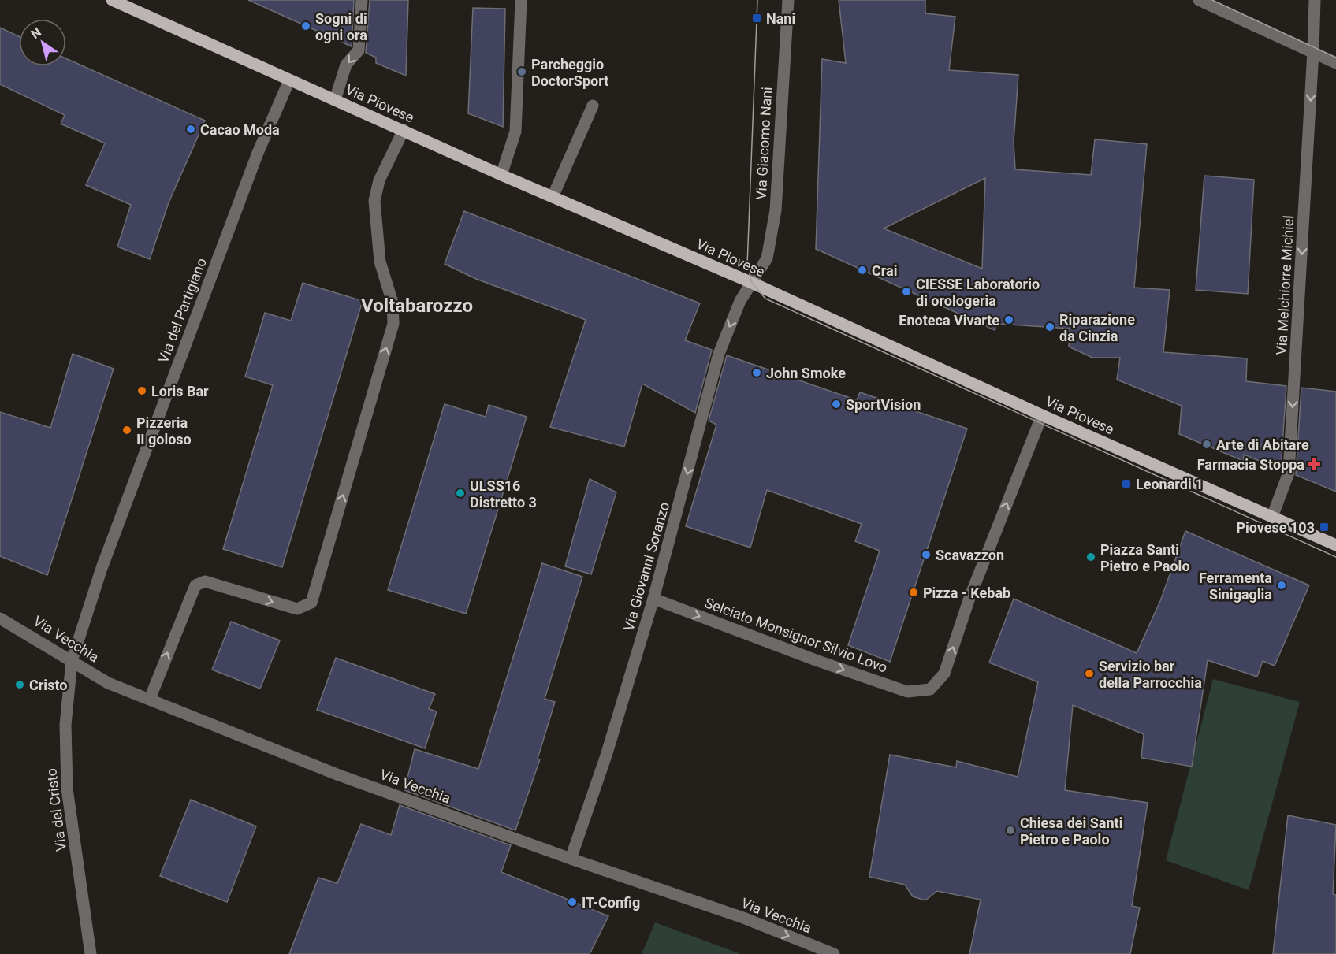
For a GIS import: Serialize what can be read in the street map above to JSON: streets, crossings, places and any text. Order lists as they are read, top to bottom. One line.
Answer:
{"streets":{"main road":["Via Piovese"],"street":["Via Giacomo Nani","Via Melchiorre Michiel","Via del Partigiano","Via Giovanni Soranzo","Selciato Monsignor Silvio Lovo","Via Vecchia","Via del Cristo"]},"crossings":[["Via Piovese","Via Giacomo Nani"],["Via Piovese","Via Melchiorre Michiel"],["Via Piovese","Via del Partigiano"],["Via Piovese","Via Giovanni Soranzo"],["Via Piovese","Selciato Monsignor Silvio Lovo"],["Via Giacomo Nani","Via Giovanni Soranzo"],["Via del Partigiano","Via Vecchia"],["Via del Partigiano","Via del Cristo"],["Via Giovanni Soranzo","Selciato Monsignor Silvio Lovo"],["Via Giovanni Soranzo","Via Vecchia"],["Via Vecchia","Via del Cristo"]],"one_way":["Via Melchiorre Michiel","Via Giovanni Soranzo"],"districts":["Voltabarozzo"],"places":{"transit":["Nani","Leonardi 1","Piovese 103"],"other":["Sogni di ogni ora","Parcheggio DoctorSport","Cacao Moda","Crai","CIESSE Laboratorio di orologeria","Enoteca Vivarte","Riparazione da Cinzia","John Smoke","Loris Bar","SportVision","Pizzeria II goloso","Arte di Abitare","ULSS16 Distretto 3","Scavazzon","Piazza Santi Pietro e Paolo","Ferramenta Sinigaglia","Pizza - Kebab","Servizio bar della Parrocchia","Cristo","Chiesa dei Santi Pietro e Paolo","IT-Config"],"health":["Farmacia Stoppa"]},"north":"top left"}
